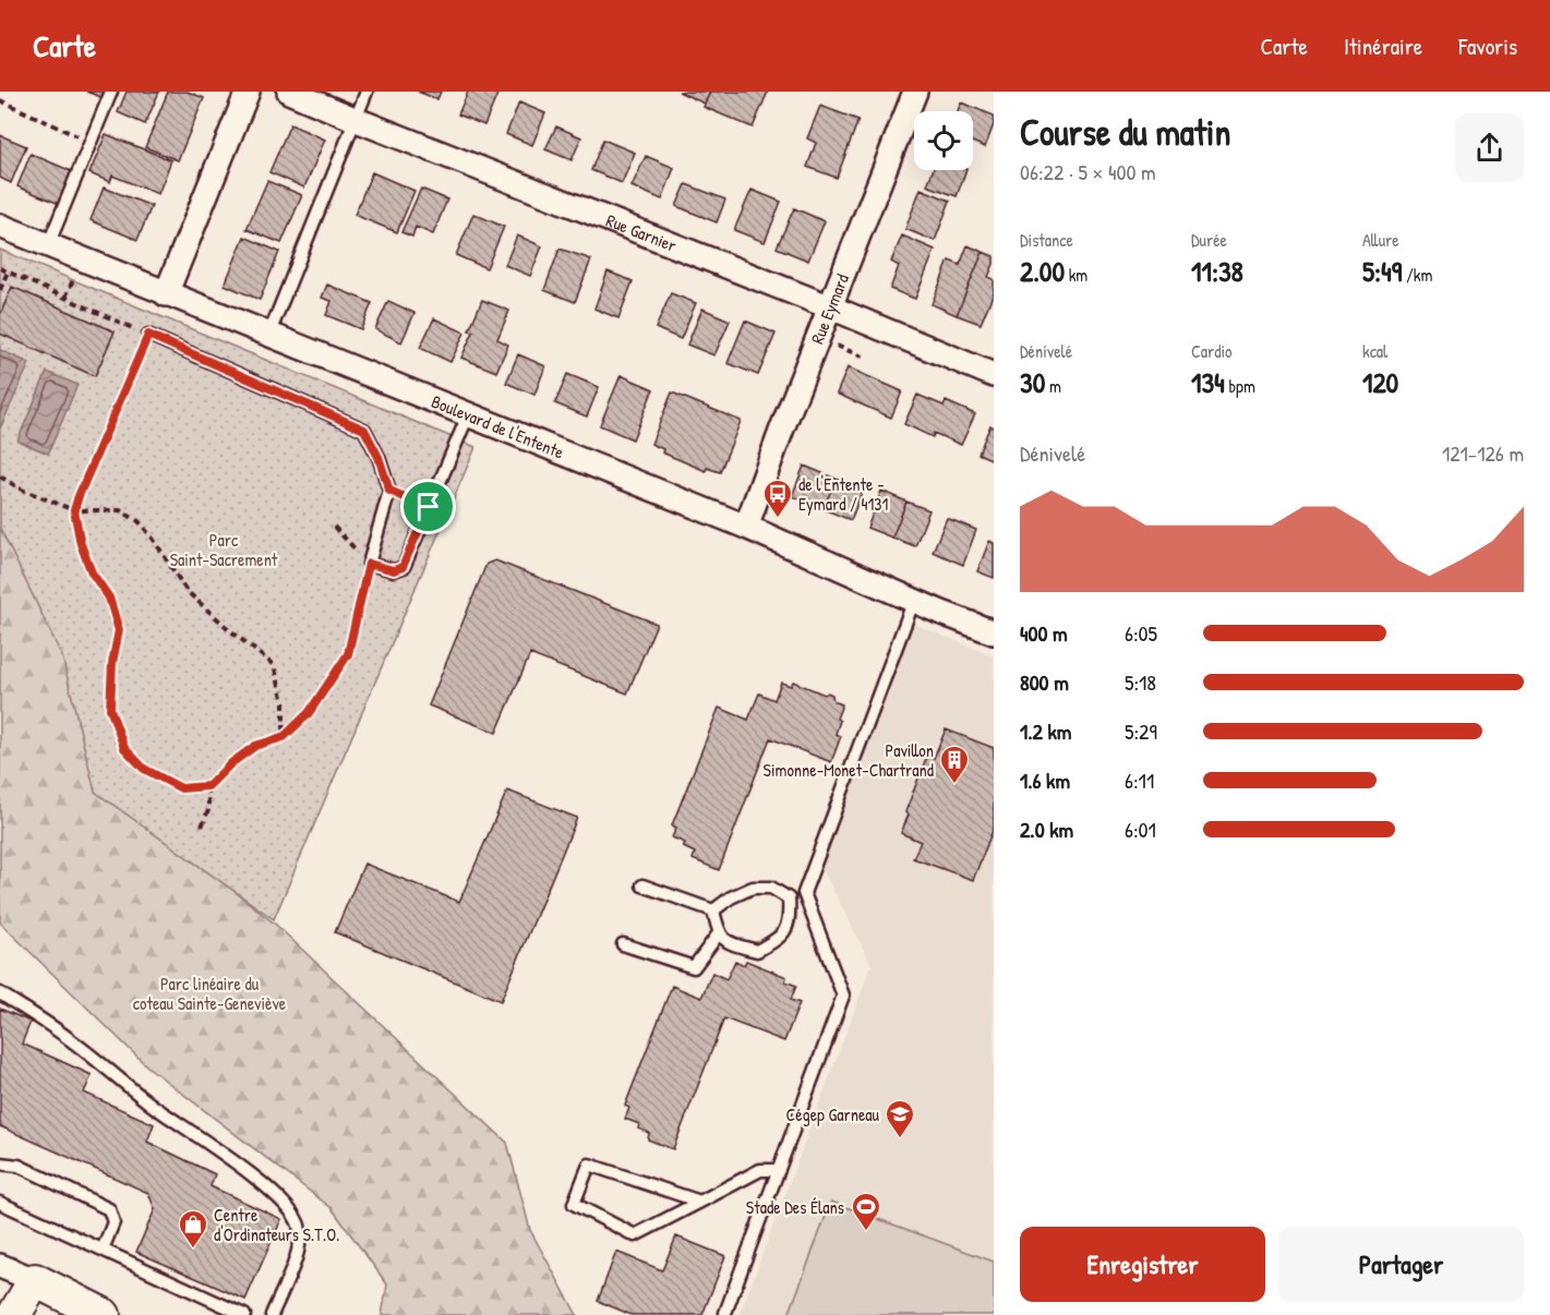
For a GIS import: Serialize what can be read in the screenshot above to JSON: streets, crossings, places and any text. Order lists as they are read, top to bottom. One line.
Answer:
{"streets":{"street":["Rue Garnier","Rue Eymard","Boulevard de l'Entente"]},"crossings":[["Rue Garnier","Rue Eymard"],["Rue Eymard","Boulevard de l'Entente"]],"parks":["Parc Saint-Sacrement","Parc linéaire du coteau Sainte-Geneviève"],"places":{"bus stop":["de l'Entente - Eymard / 4131"],"building":["Pavillon Simonne-Monet-Chartrand"],"school or university":["Cégep Garneau"],"sports":["Stade Des Élans"],"shop":["Centre d'Ordinateurs S.T.O."]},"page":{"header":"Carte","nav":["Carte","Itinéraire","Favoris"],"heading":["Course du matin","06:22 · 5 × 400 m"],"stats":[["Distance","2.00 km"],["Durée","11:38"],["Allure","5:49 /km"],["Dénivelé","30 m"],["Cardio","134 bpm"],["kcal","120"]],"chart":["Dénivelé","121–126 m"],"list":[{"name":"400 m","note":"6:05"},{"name":"800 m","note":"5:18"},{"name":"1.2 km","note":"5:29"},{"name":"1.6 km","note":"6:11"},{"name":"2.0 km","note":"6:01"}],"buttons":["Enregistrer","Partager"]}}
